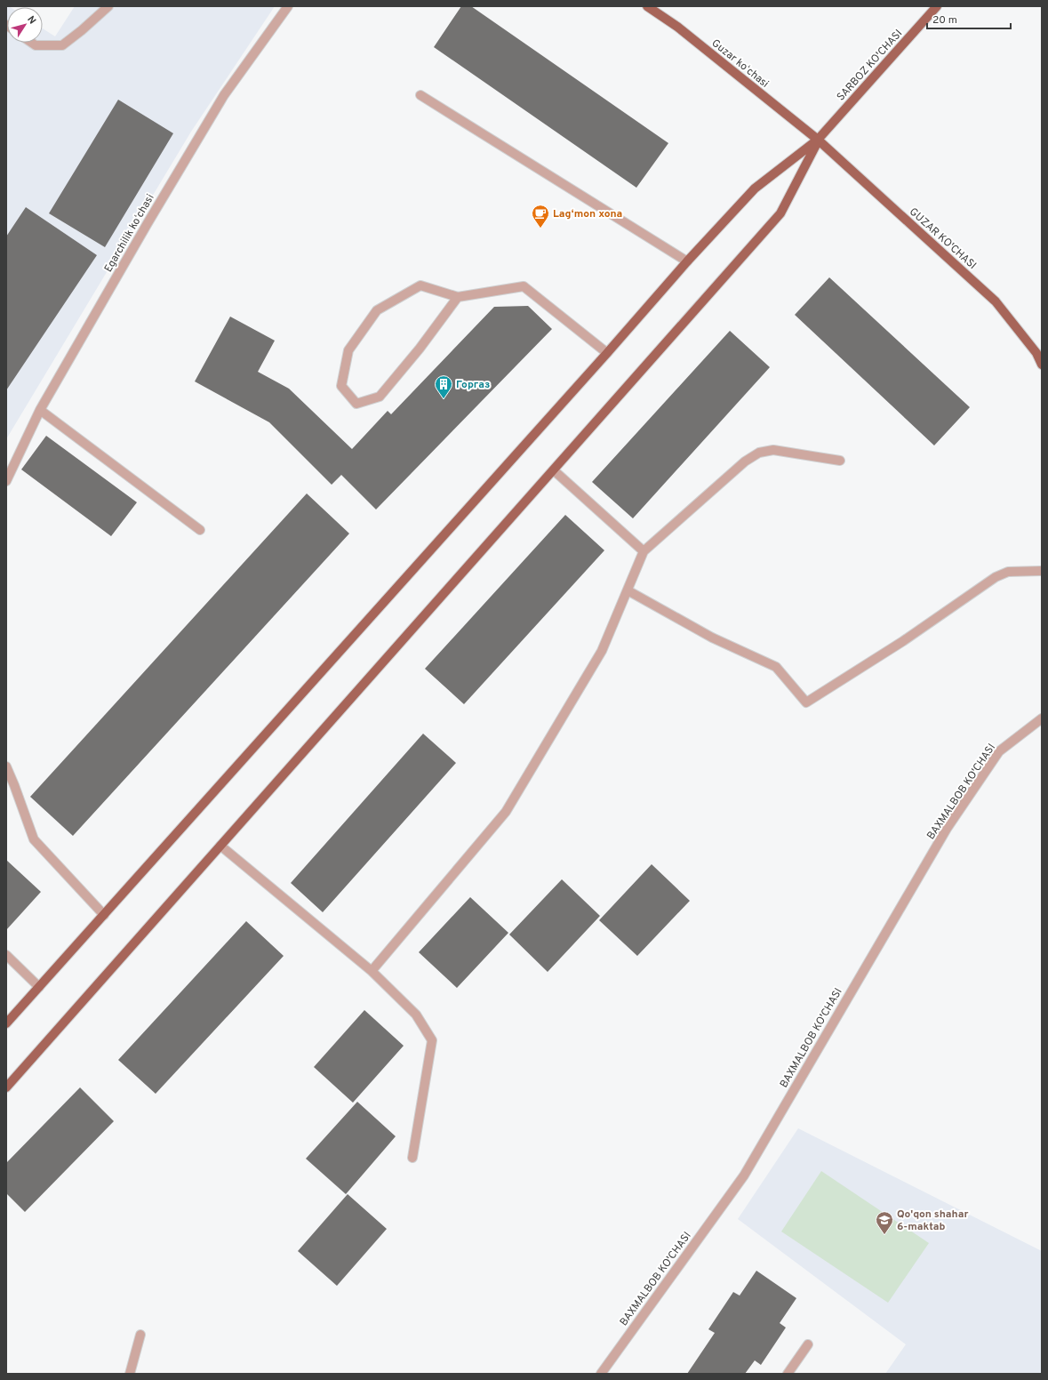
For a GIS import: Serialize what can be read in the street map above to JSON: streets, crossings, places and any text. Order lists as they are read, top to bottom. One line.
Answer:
{"streets":{"main road":["Guzar koʻchasi","SARBOZ KO'CHASI","GUZAR KO'CHASI"],"street":["Egarchilik koʻchasi","BAXMALBOB KO'CHASI"]},"crossings":[["Guzar koʻchasi","SARBOZ KO'CHASI"],["Guzar koʻchasi","GUZAR KO'CHASI"],["SARBOZ KO'CHASI","GUZAR KO'CHASI"]],"places":{"cafe":["Lagʻmon xona"],"building":["Горгаз"],"school or university":["Qo'qon shahar 6-maktab"]},"scale_bar":"20 m","north":"top right"}
